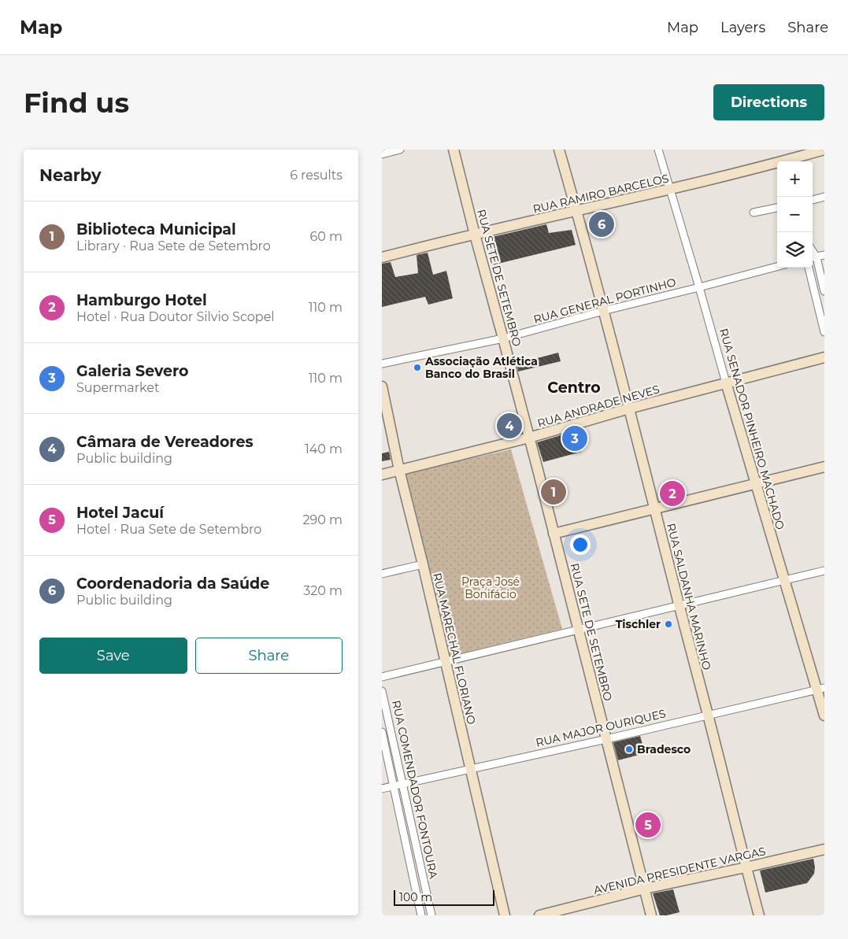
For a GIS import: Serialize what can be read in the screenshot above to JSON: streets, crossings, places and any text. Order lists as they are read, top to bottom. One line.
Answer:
{"streets":{"main road":["RUA RAMIRO BARCELOS","RUA SETE DE SETEMBRO","RUA ANDRADE NEVES","RUA SENADOR PINHEIRO MACHADO","RUA SALDANHA MARINHO","RUA MARECHAL FLORIANO","AVENIDA PRESIDENTE VARGAS"],"street":["RUA GENERAL PORTINHO","RUA MAJOR OURIQUES","RUA COMENDADOR FONTOURA"]},"crossings":[["RUA RAMIRO BARCELOS","RUA SETE DE SETEMBRO"],["RUA RAMIRO BARCELOS","RUA SENADOR PINHEIRO MACHADO"],["RUA RAMIRO BARCELOS","RUA SALDANHA MARINHO"],["RUA SETE DE SETEMBRO","RUA GENERAL PORTINHO"],["RUA SETE DE SETEMBRO","RUA ANDRADE NEVES"],["RUA SETE DE SETEMBRO","RUA MAJOR OURIQUES"],["RUA SETE DE SETEMBRO","AVENIDA PRESIDENTE VARGAS"],["RUA GENERAL PORTINHO","RUA SENADOR PINHEIRO MACHADO"],["RUA GENERAL PORTINHO","RUA SALDANHA MARINHO"],["RUA ANDRADE NEVES","RUA SENADOR PINHEIRO MACHADO"],["RUA ANDRADE NEVES","RUA SALDANHA MARINHO"],["RUA ANDRADE NEVES","RUA MARECHAL FLORIANO"],["RUA SENADOR PINHEIRO MACHADO","RUA MAJOR OURIQUES"],["RUA SALDANHA MARINHO","RUA MAJOR OURIQUES"],["RUA SALDANHA MARINHO","AVENIDA PRESIDENTE VARGAS"],["RUA MARECHAL FLORIANO","RUA MAJOR OURIQUES"],["RUA MAJOR OURIQUES","RUA COMENDADOR FONTOURA"]],"districts":["Centro"],"parks":["Praça José Bonifácio"],"places":["Associação Atlética Banco do Brasil","Tischler","Bradesco"],"scale_bar":"100 m","page":{"header":"Map","nav":["Map","Layers","Share"],"buttons":["Directions",["Save","Share"]],"title":"Find us","heading":["Nearby","6 results"],"map_buttons":["+","−"],"list":[{"mark":"1","name":"Biblioteca Municipal","note":"Library · Rua Sete de Setembro","value":"60 m"},{"mark":"2","name":"Hamburgo Hotel","note":"Hotel · Rua Doutor Silvio Scopel","value":"110 m"},{"mark":"3","name":"Galeria Severo","note":"Supermarket","value":"110 m"},{"mark":"4","name":"Câmara de Vereadores","note":"Public building","value":"140 m"},{"mark":"5","name":"Hotel Jacuí","note":"Hotel · Rua Sete de Setembro","value":"290 m"},{"mark":"6","name":"Coordenadoria da Saúde","note":"Public building","value":"320 m"}],"pins":["6","4","3","1","2","5"],"scale":"100 m"}}
